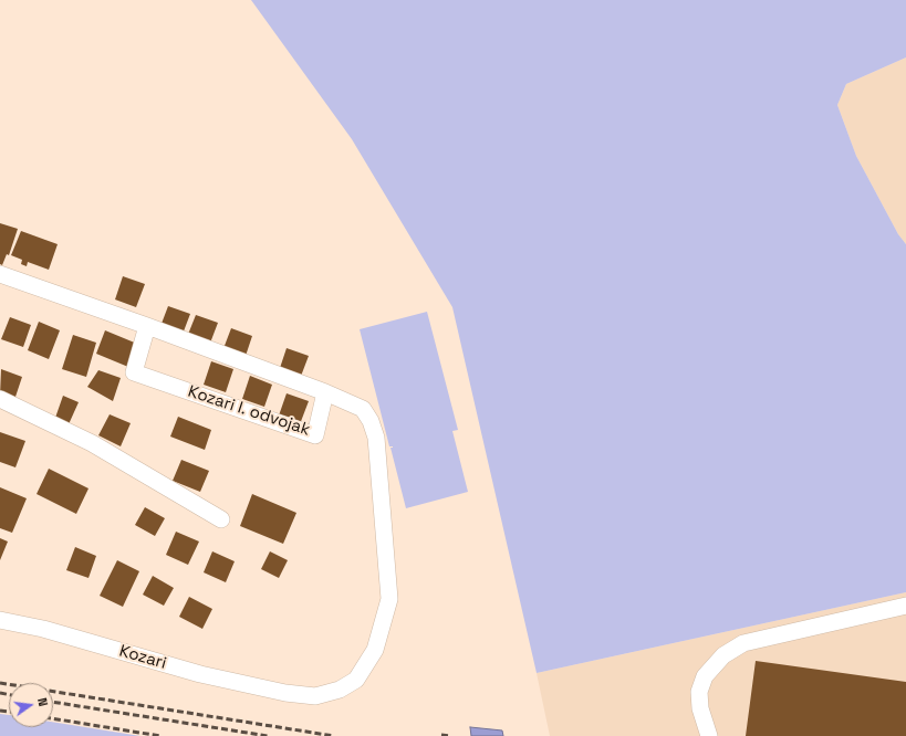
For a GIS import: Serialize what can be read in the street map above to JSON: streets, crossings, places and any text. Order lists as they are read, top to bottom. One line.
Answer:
{"streets":{"street":["Kozari I. odvojak","Kozari"]},"crossings":[["Kozari I. odvojak","Kozari"]],"north":"right"}
